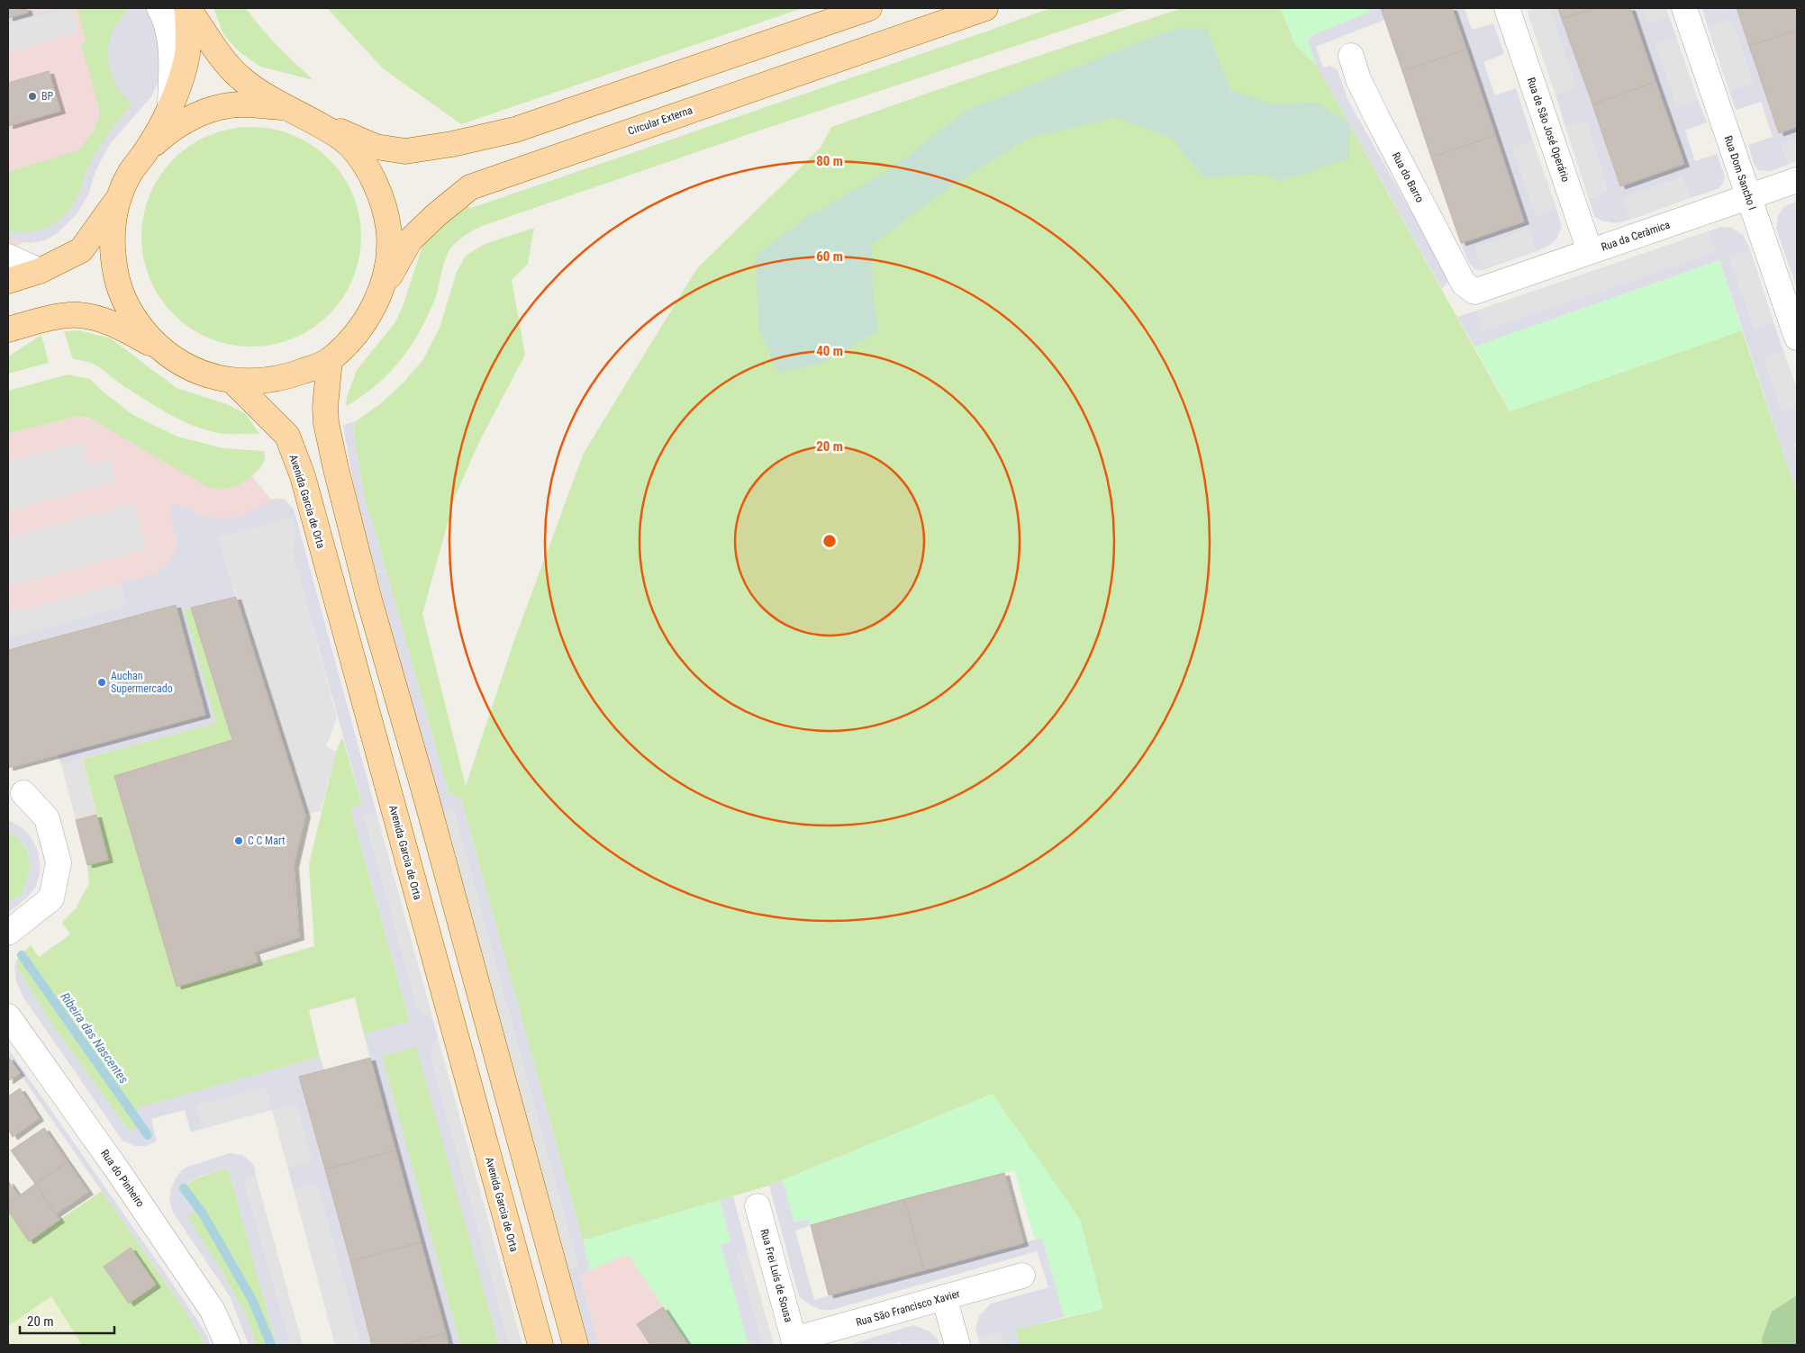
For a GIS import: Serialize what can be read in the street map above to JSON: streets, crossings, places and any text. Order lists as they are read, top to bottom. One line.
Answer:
{"streets":{"main road":["Circular Externa","Avenida Garcia de Orta"],"street":["Rua de São José Operário","Rua Dom Sancho I","Rua do Barro","Rua da Cerâmica","Rua do Pinheiro","Rua Frei Luís de Sousa","Rua São Francisco Xavier"]},"crossings":[["Rua de São José Operário","Rua da Cerâmica"],["Rua Dom Sancho I","Rua da Cerâmica"],["Rua do Barro","Rua da Cerâmica"],["Rua Frei Luís de Sousa","Rua São Francisco Xavier"]],"water":["Ribeira das Nascentes"],"places":["BP","Auchan Supermercado","C C Mart"],"scale_bar":"20 m","rings":["80 m","60 m","40 m","20 m"]}
